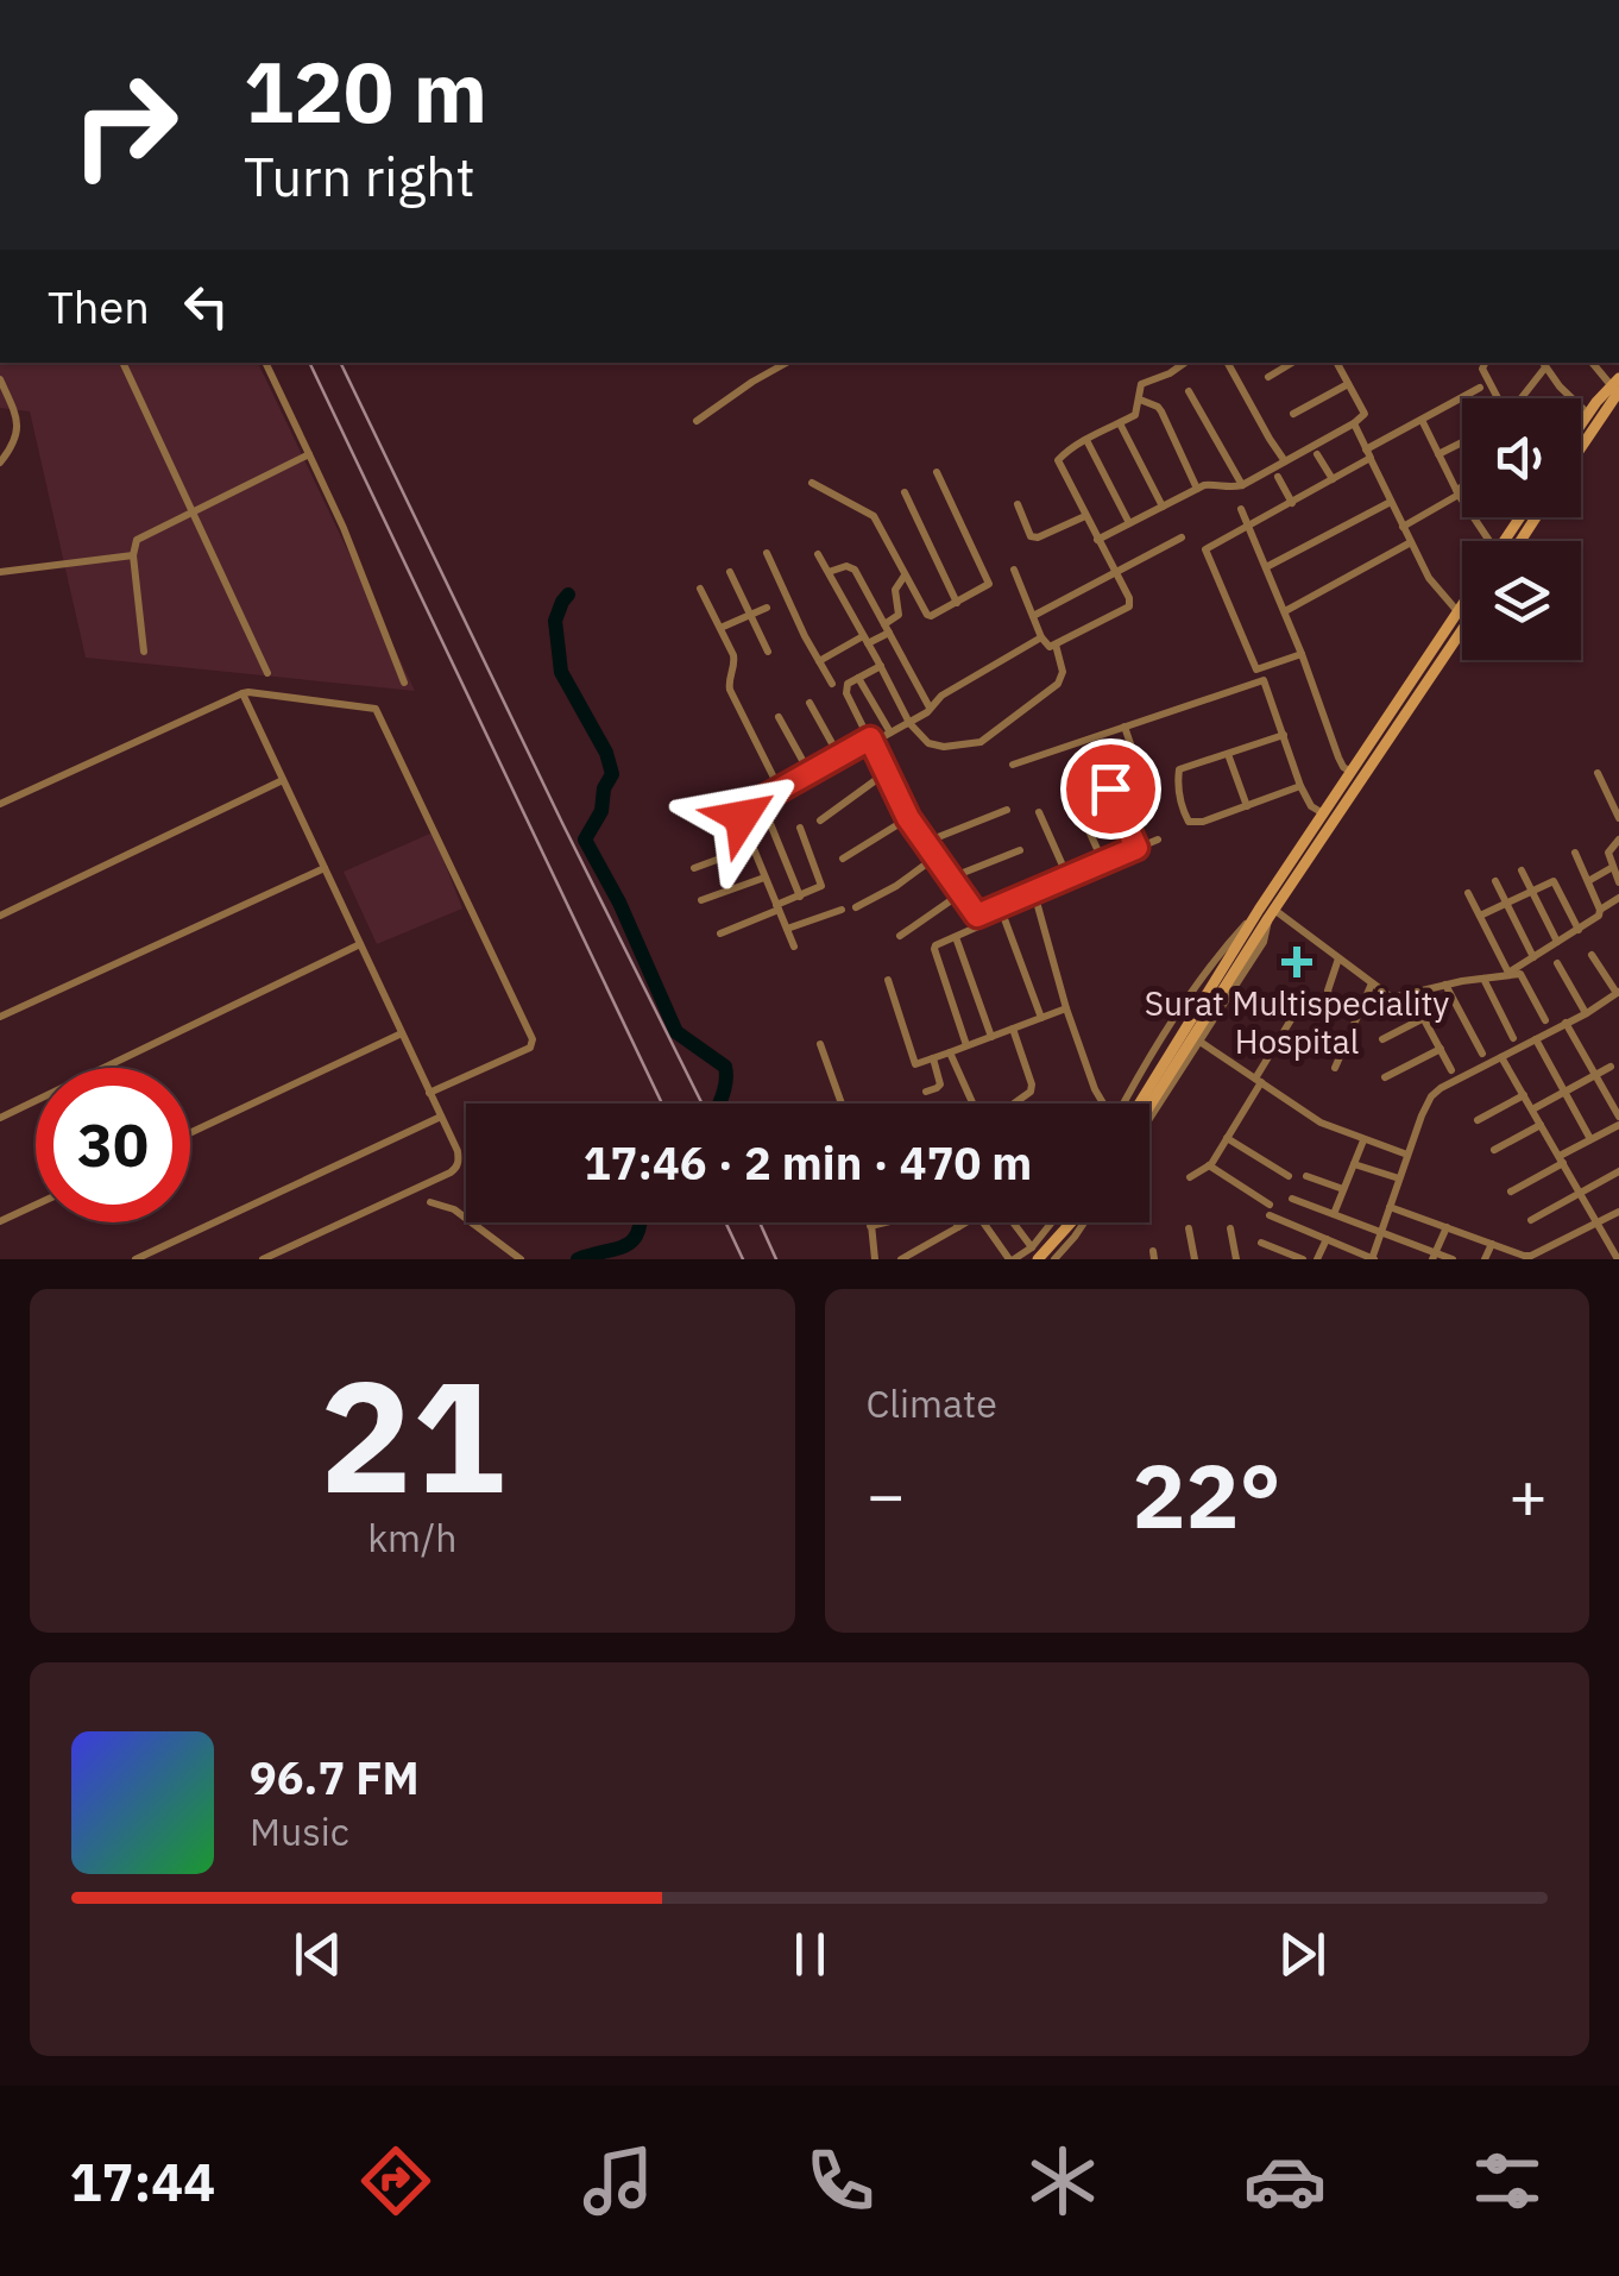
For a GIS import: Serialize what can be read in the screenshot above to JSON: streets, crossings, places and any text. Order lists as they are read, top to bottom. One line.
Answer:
{"places":{"health":["Surat Multispeciality Hospital"]},"page":{"turn":["120 m","Turn right"],"then":"Then","limit":"30","trip":"17:46 · 2 min · 470 m","tile":[["21","km/h"],"Climate"],"heat":["−","22°","+"],"song":["96.7 FM","Music"],"tabs":"17:44"}}
